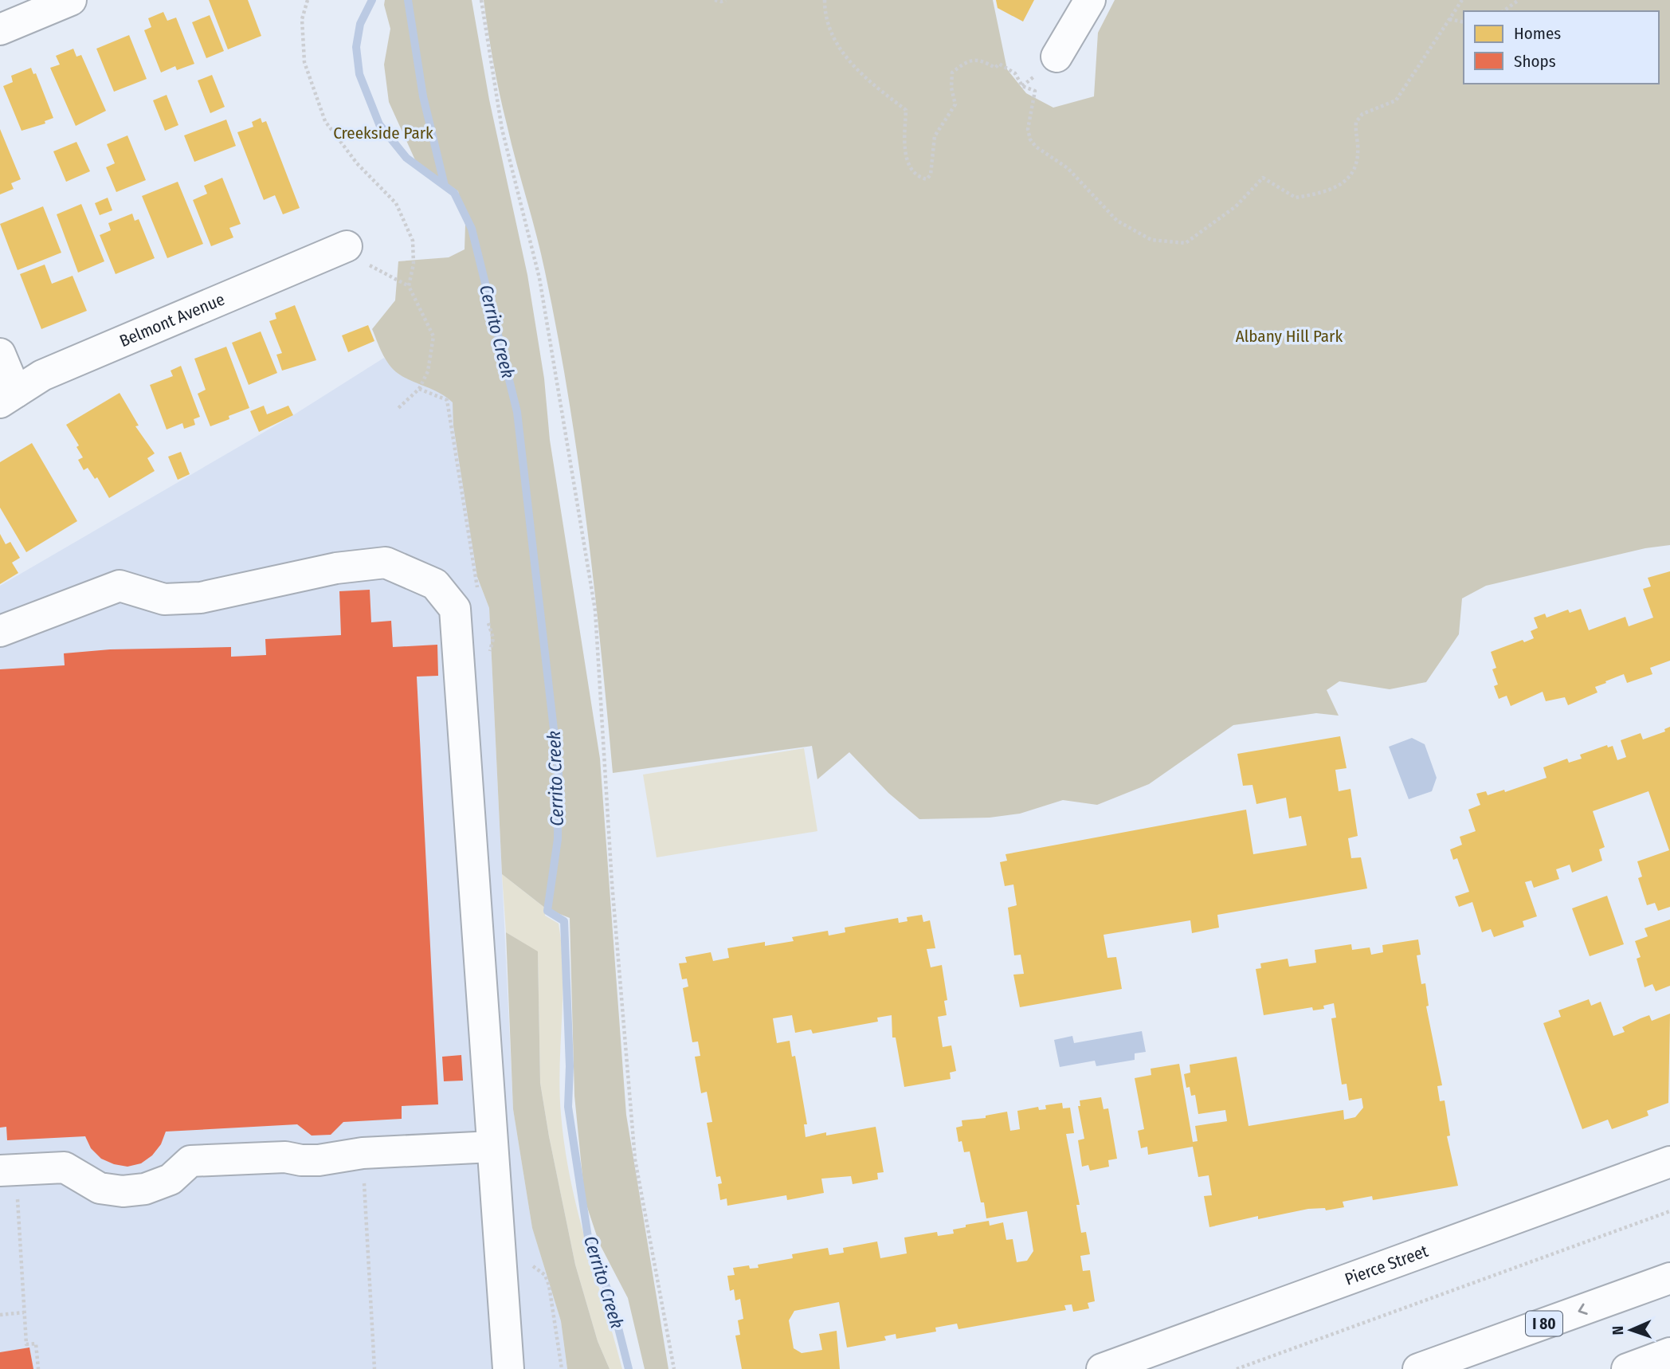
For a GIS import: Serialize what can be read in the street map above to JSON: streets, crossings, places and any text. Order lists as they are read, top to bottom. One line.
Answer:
{"streets":{"main road":["Belmont Avenue","Pierce Street","I 80"]},"water":["Cerrito Creek"],"parks":["Creekside Park","Albany Hill Park"],"legend":["Homes","Shops"],"north":"left"}
